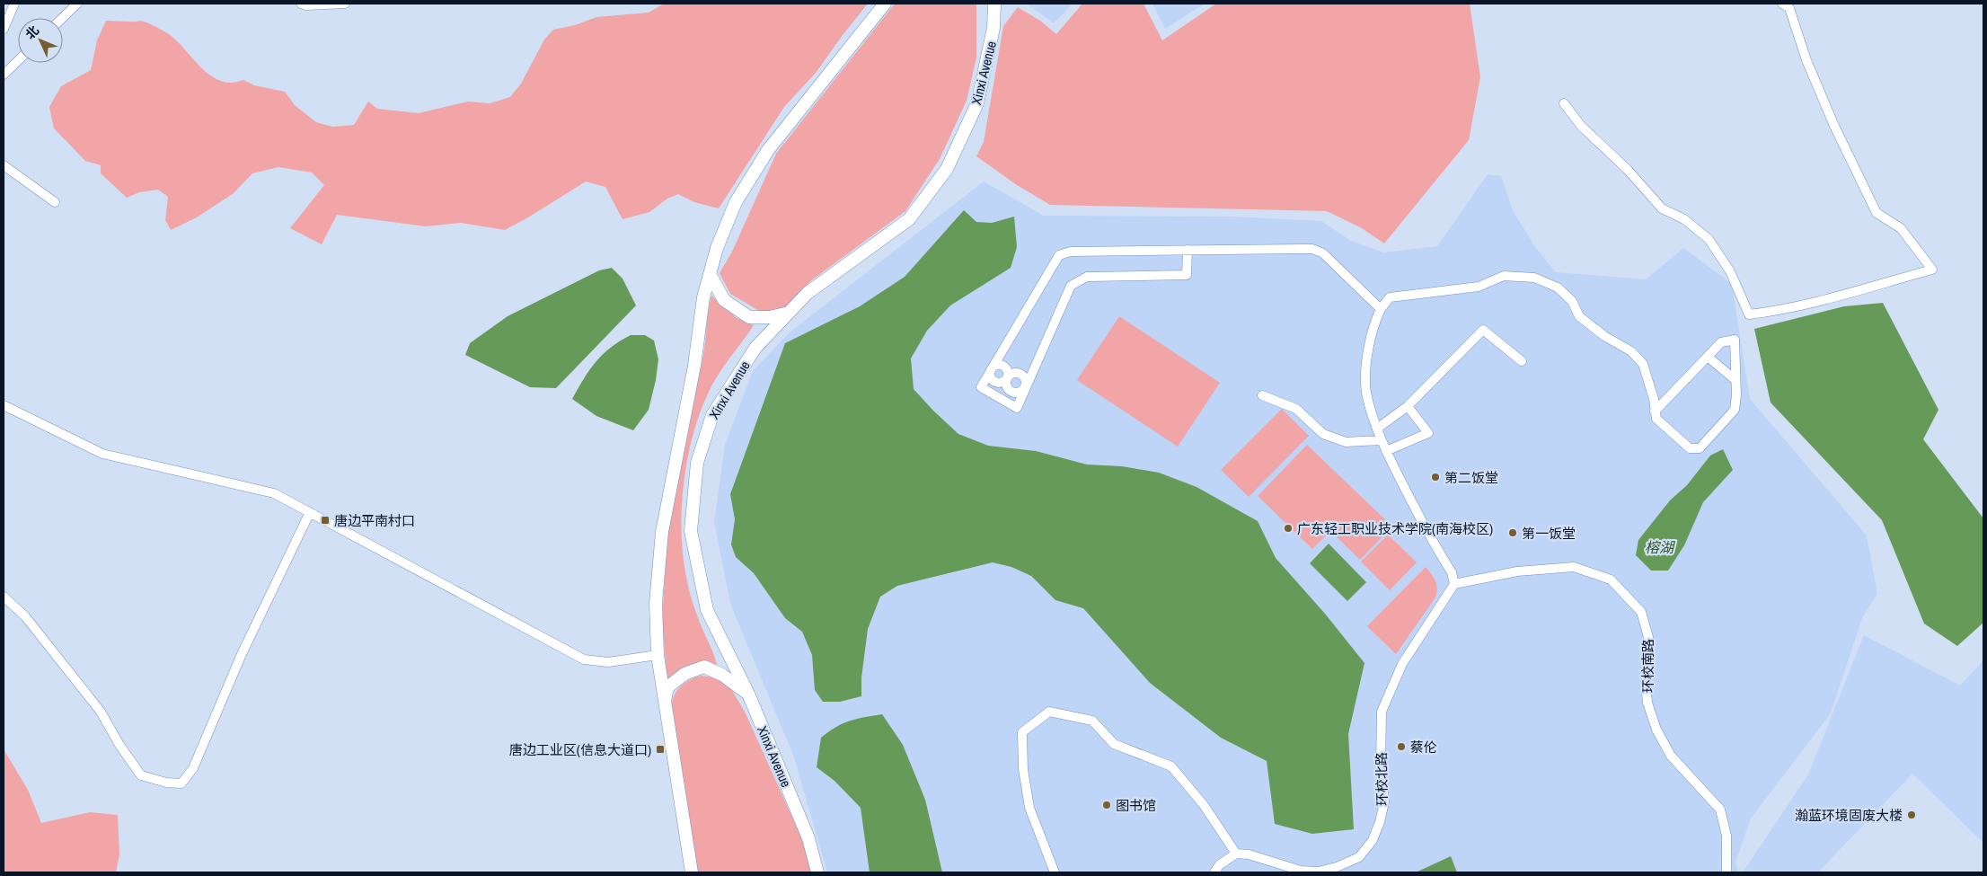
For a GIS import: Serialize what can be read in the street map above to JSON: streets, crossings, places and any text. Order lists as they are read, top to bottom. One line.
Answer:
{"streets":{"main road":["Xinxi Avenue"],"street":["环校南路","环校北路"]},"crossings":[["环校南路","环校北路"]],"water":["榕湖"],"places":{"other":["第二饭堂","广东轻工职业技术学院(南海校区)","第一饭堂","蔡伦","图书馆","瀚蓝环境固废大楼"],"transit":["唐边平南村口","唐边工业区(信息大道口)"]},"north":"top left"}
